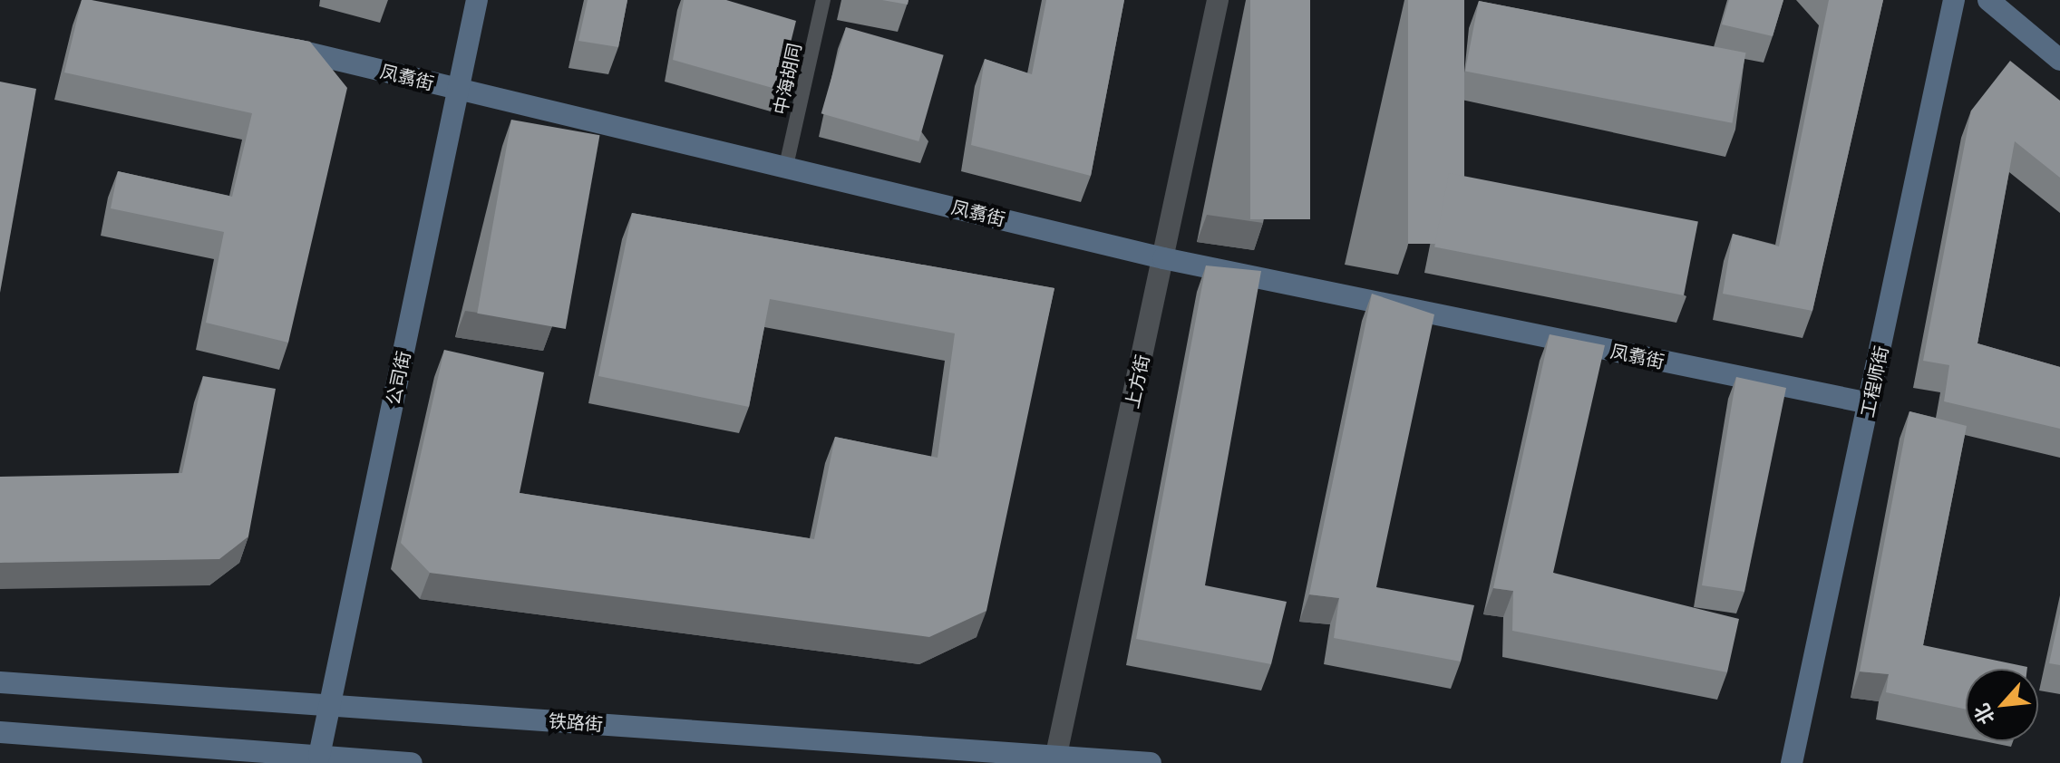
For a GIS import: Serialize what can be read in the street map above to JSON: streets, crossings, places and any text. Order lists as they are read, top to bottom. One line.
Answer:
{"streets":{"street":["凤翥街","公司街","上方街","工程师街","铁路街"],"lane":["中海胡同"]},"crossings":[["凤翥街","中海胡同"],["凤翥街","公司街"],["凤翥街","上方街"],["凤翥街","工程师街"],["公司街","铁路街"],["上方街","铁路街"]],"north":"bottom left"}
